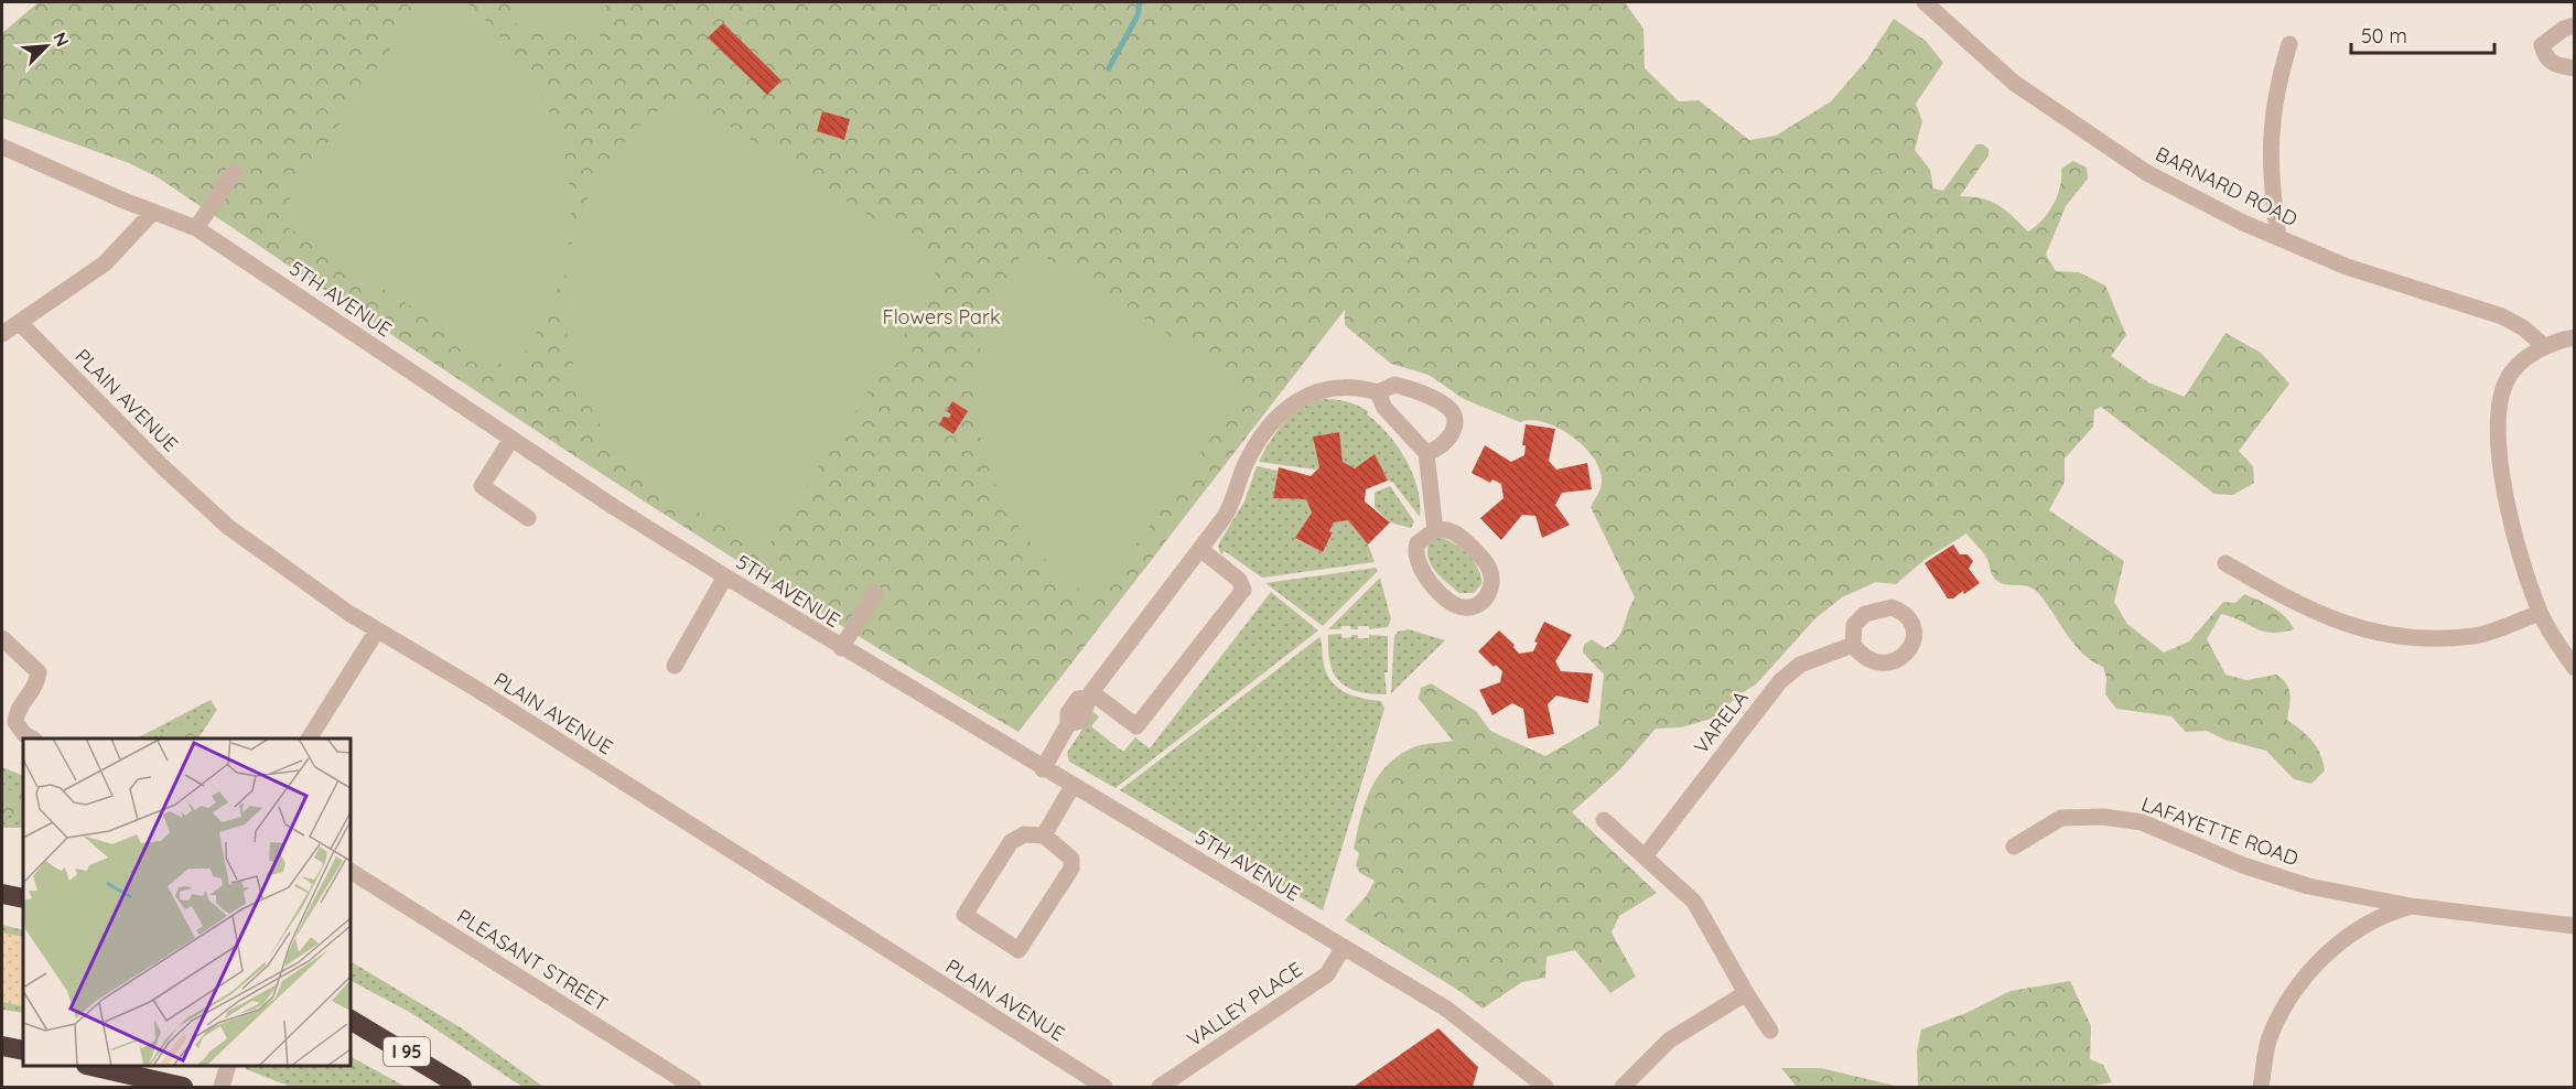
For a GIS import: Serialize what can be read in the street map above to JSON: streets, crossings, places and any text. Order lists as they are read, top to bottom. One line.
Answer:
{"streets":{"highway":["I 95"],"street":["BARNARD ROAD","5TH AVENUE","PLAIN AVENUE","VARELA","LAFAYETTE ROAD","PLEASANT STREET","VALLEY PLACE"]},"crossings":[["5TH AVENUE","VALLEY PLACE"]],"parks":["Flowers Park"],"scale_bar":"50 m","north":"top right"}
